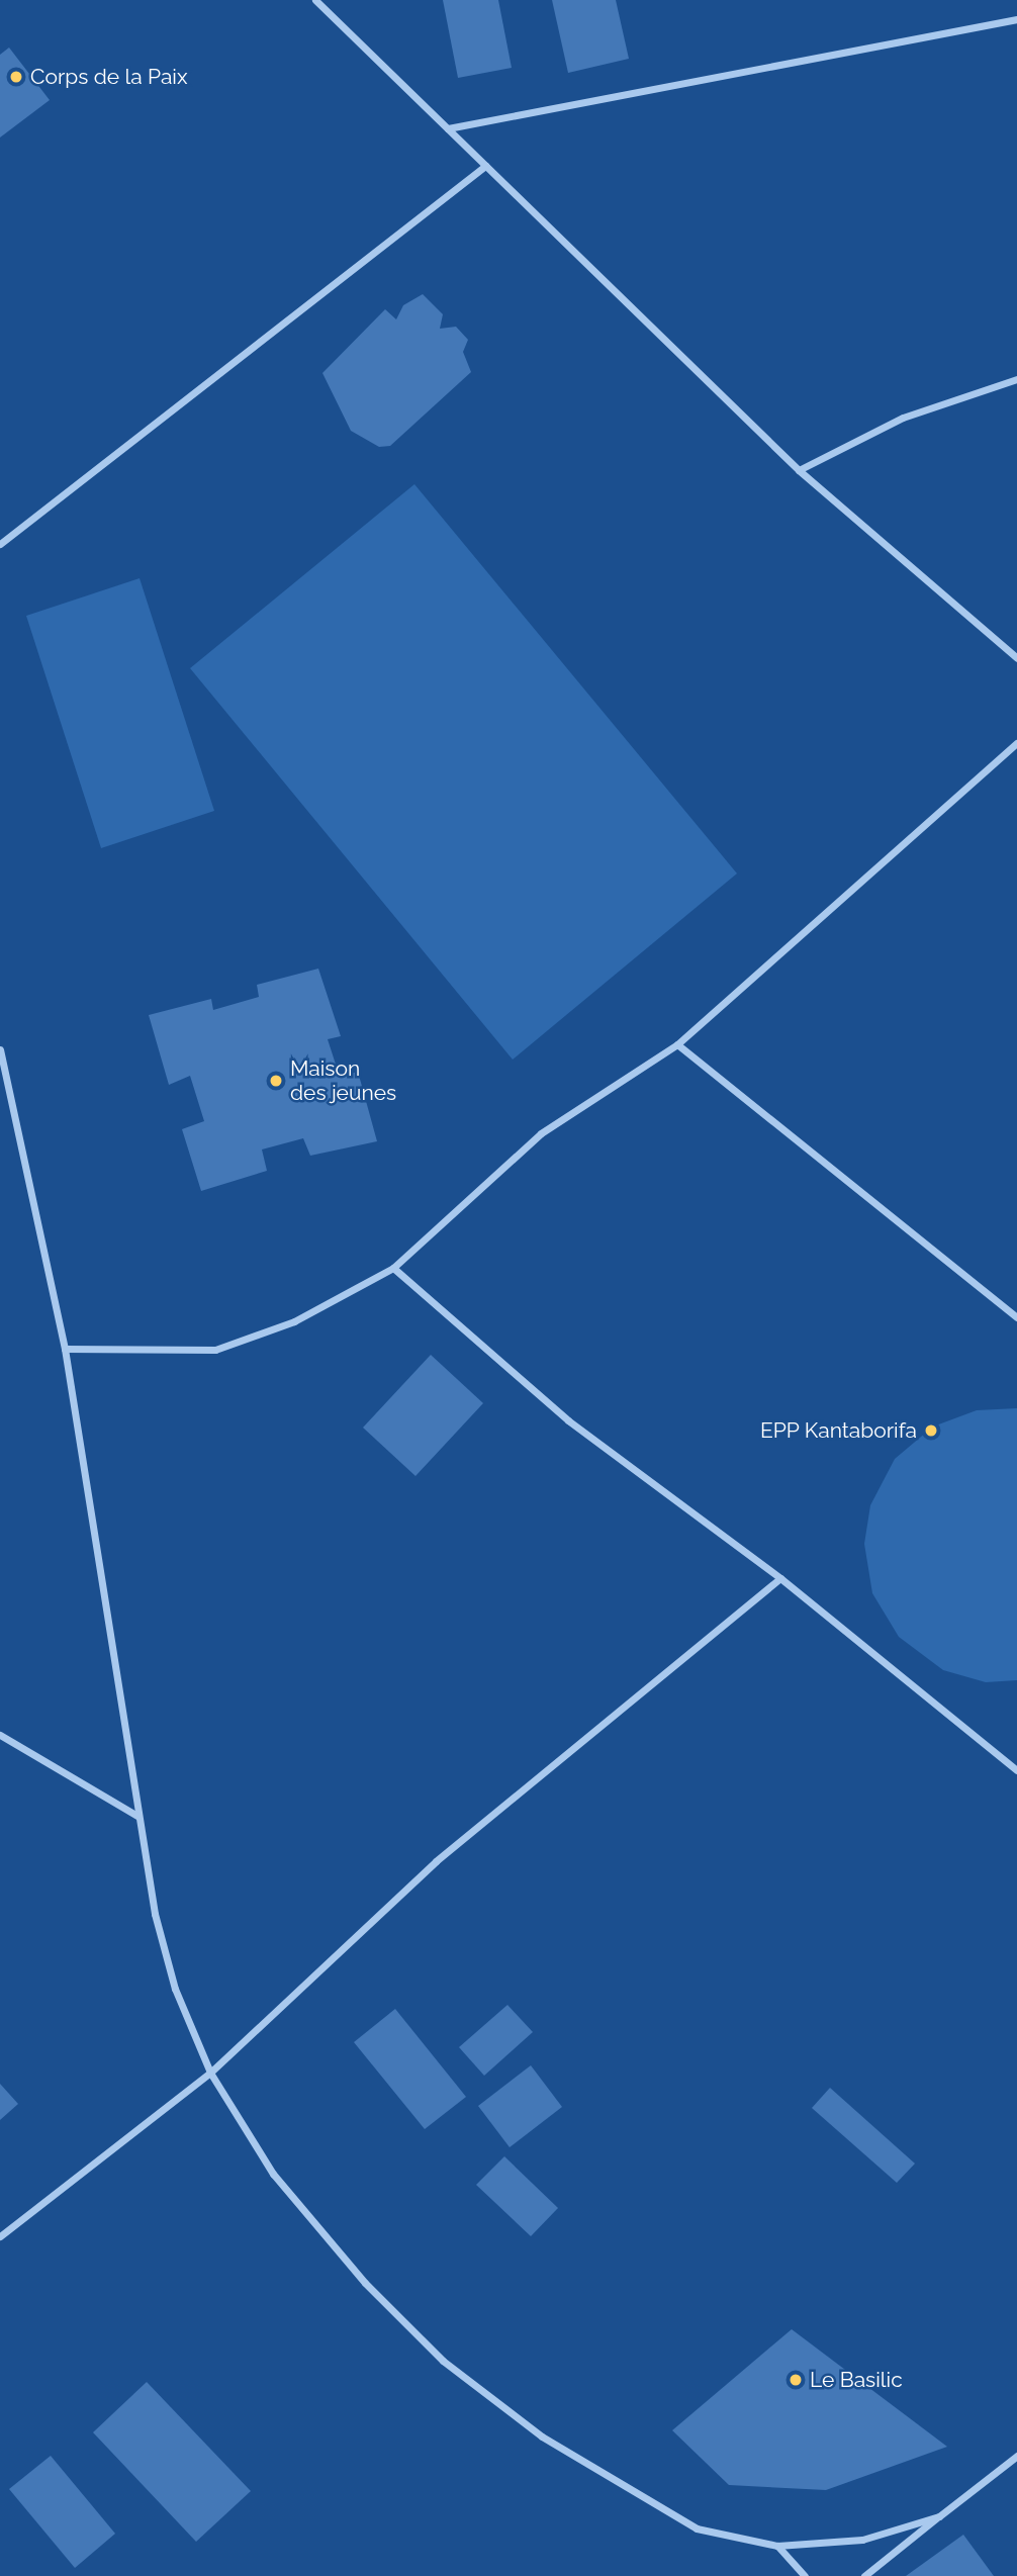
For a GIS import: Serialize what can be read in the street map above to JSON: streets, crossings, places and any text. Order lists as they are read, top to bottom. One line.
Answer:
{"places":["Corps de la Paix","Maison des jeunes","EPP Kantaborifa","Le Basilic"]}
